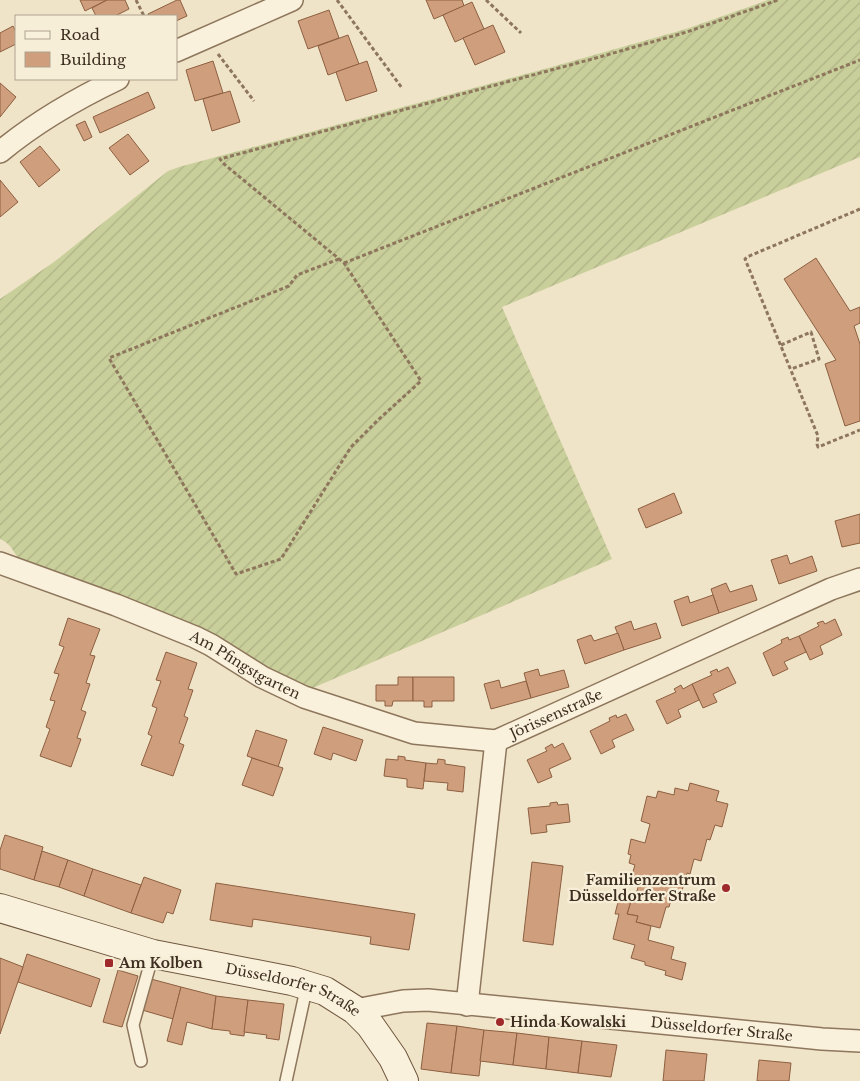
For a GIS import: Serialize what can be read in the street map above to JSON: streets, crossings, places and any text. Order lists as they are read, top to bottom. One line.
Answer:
{"streets":{"street":["Am Pfingstgarten","Jörissenstraße","Düsseldorfer Straße"]},"crossings":[["Am Pfingstgarten","Jörissenstraße"],["Jörissenstraße","Düsseldorfer Straße"]],"places":{"other":["Familienzentrum Düsseldorfer Straße","Hinda Kowalski"],"transit":["Am Kolben"]},"legend":["Road","Building"]}
